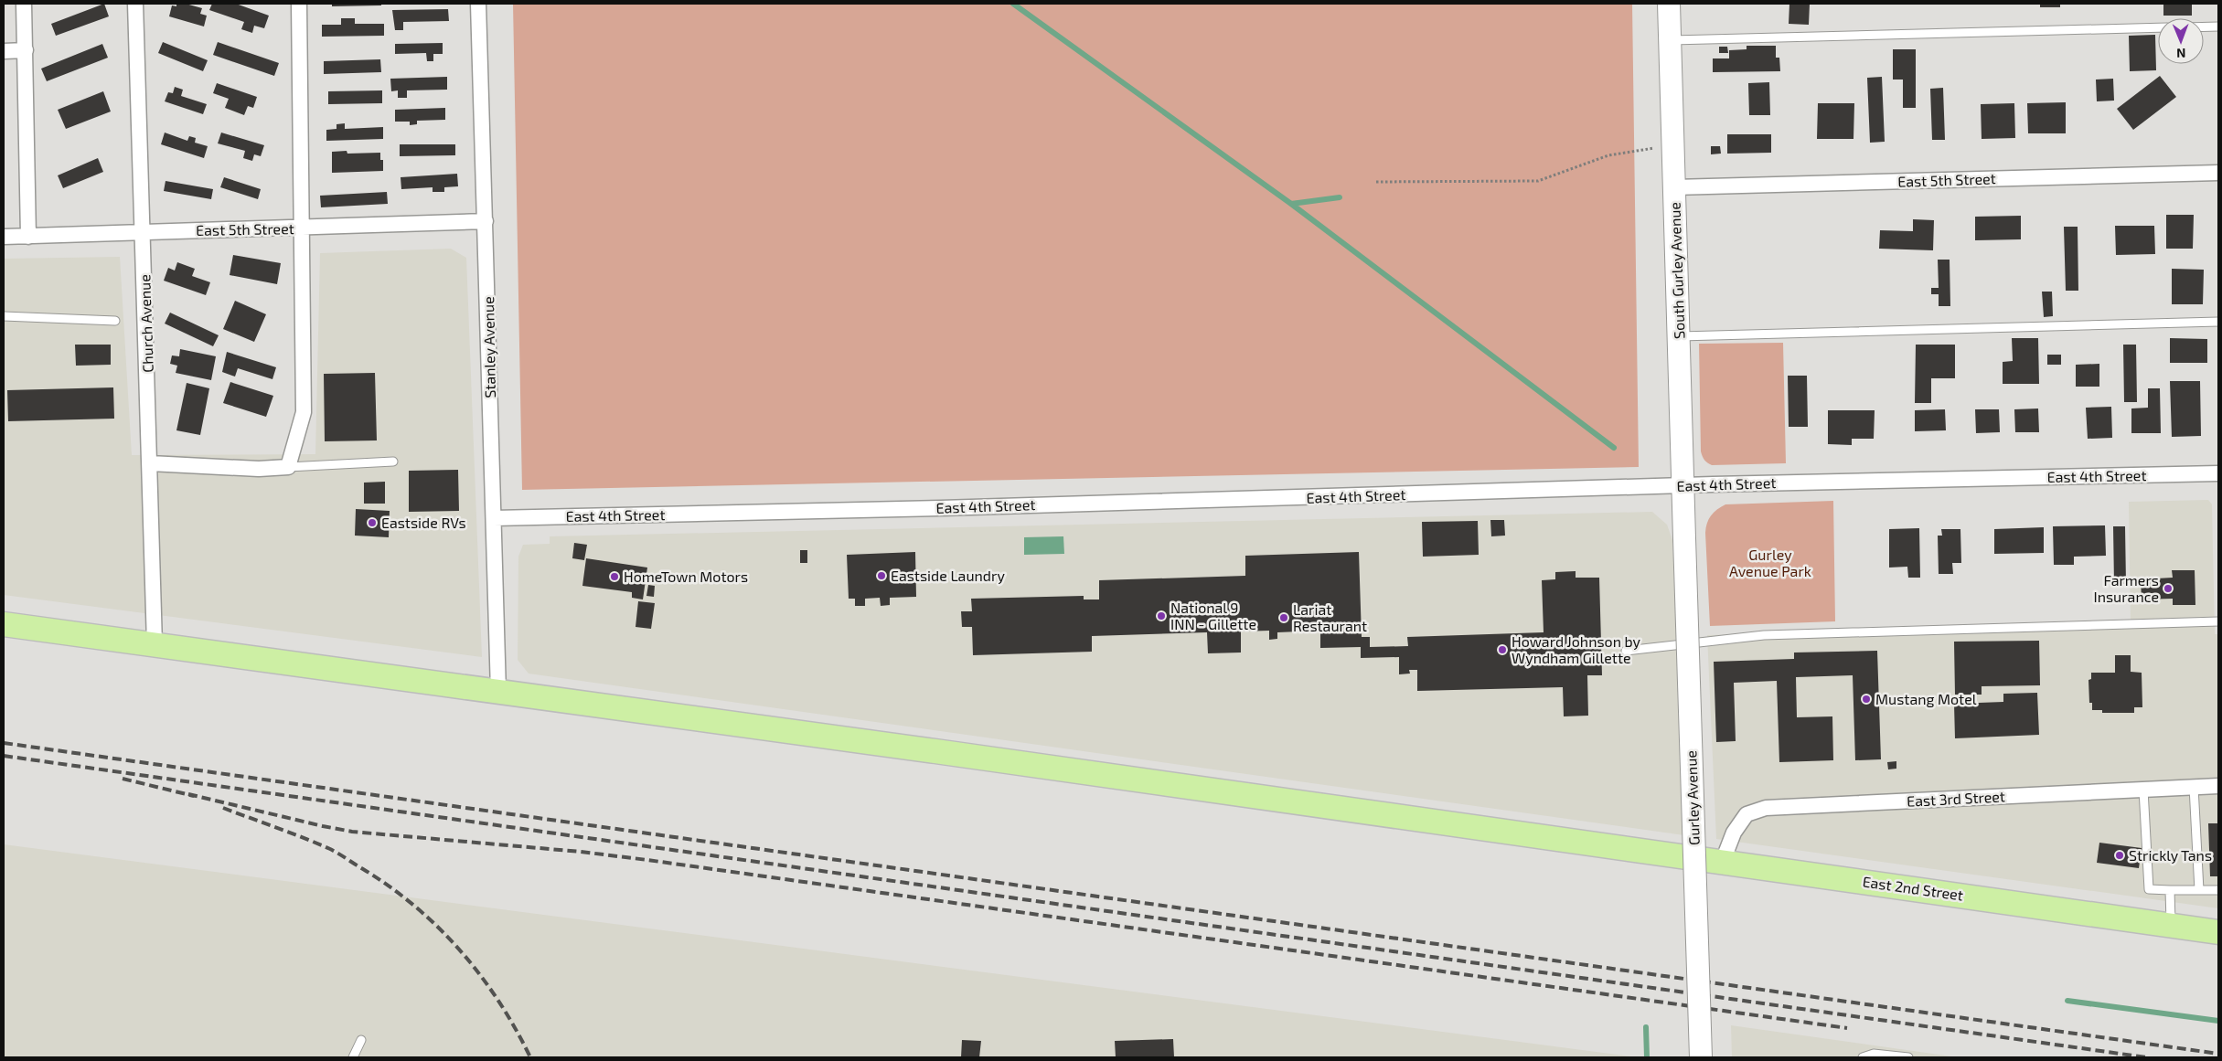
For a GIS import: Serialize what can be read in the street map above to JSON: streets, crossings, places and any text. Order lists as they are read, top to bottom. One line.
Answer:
{"streets":{"main road":["East 2nd Street"],"street":["East 5th Street","South Gurley Avenue","Church Avenue","Stanley Avenue","East 4th Street","Gurley Avenue","East 3rd Street"]},"crossings":[["East 5th Street","South Gurley Avenue"],["East 5th Street","Church Avenue"],["East 5th Street","Stanley Avenue"],["South Gurley Avenue","East 4th Street"],["South Gurley Avenue","Gurley Avenue"],["Church Avenue","East 2nd Street"],["Stanley Avenue","East 4th Street"],["Stanley Avenue","East 2nd Street"],["East 3rd Street","East 2nd Street"]],"parks":["Gurley Avenue Park"],"places":["Eastside RVs","Eastside Laundry","HomeTown Motors","Farmers Insurance","National 9 INN - Gillette","Lariat Restaurant","Howard Johnson by Wyndham Gillette","Mustang Motel","Strickly Tans"],"north":"bottom"}
